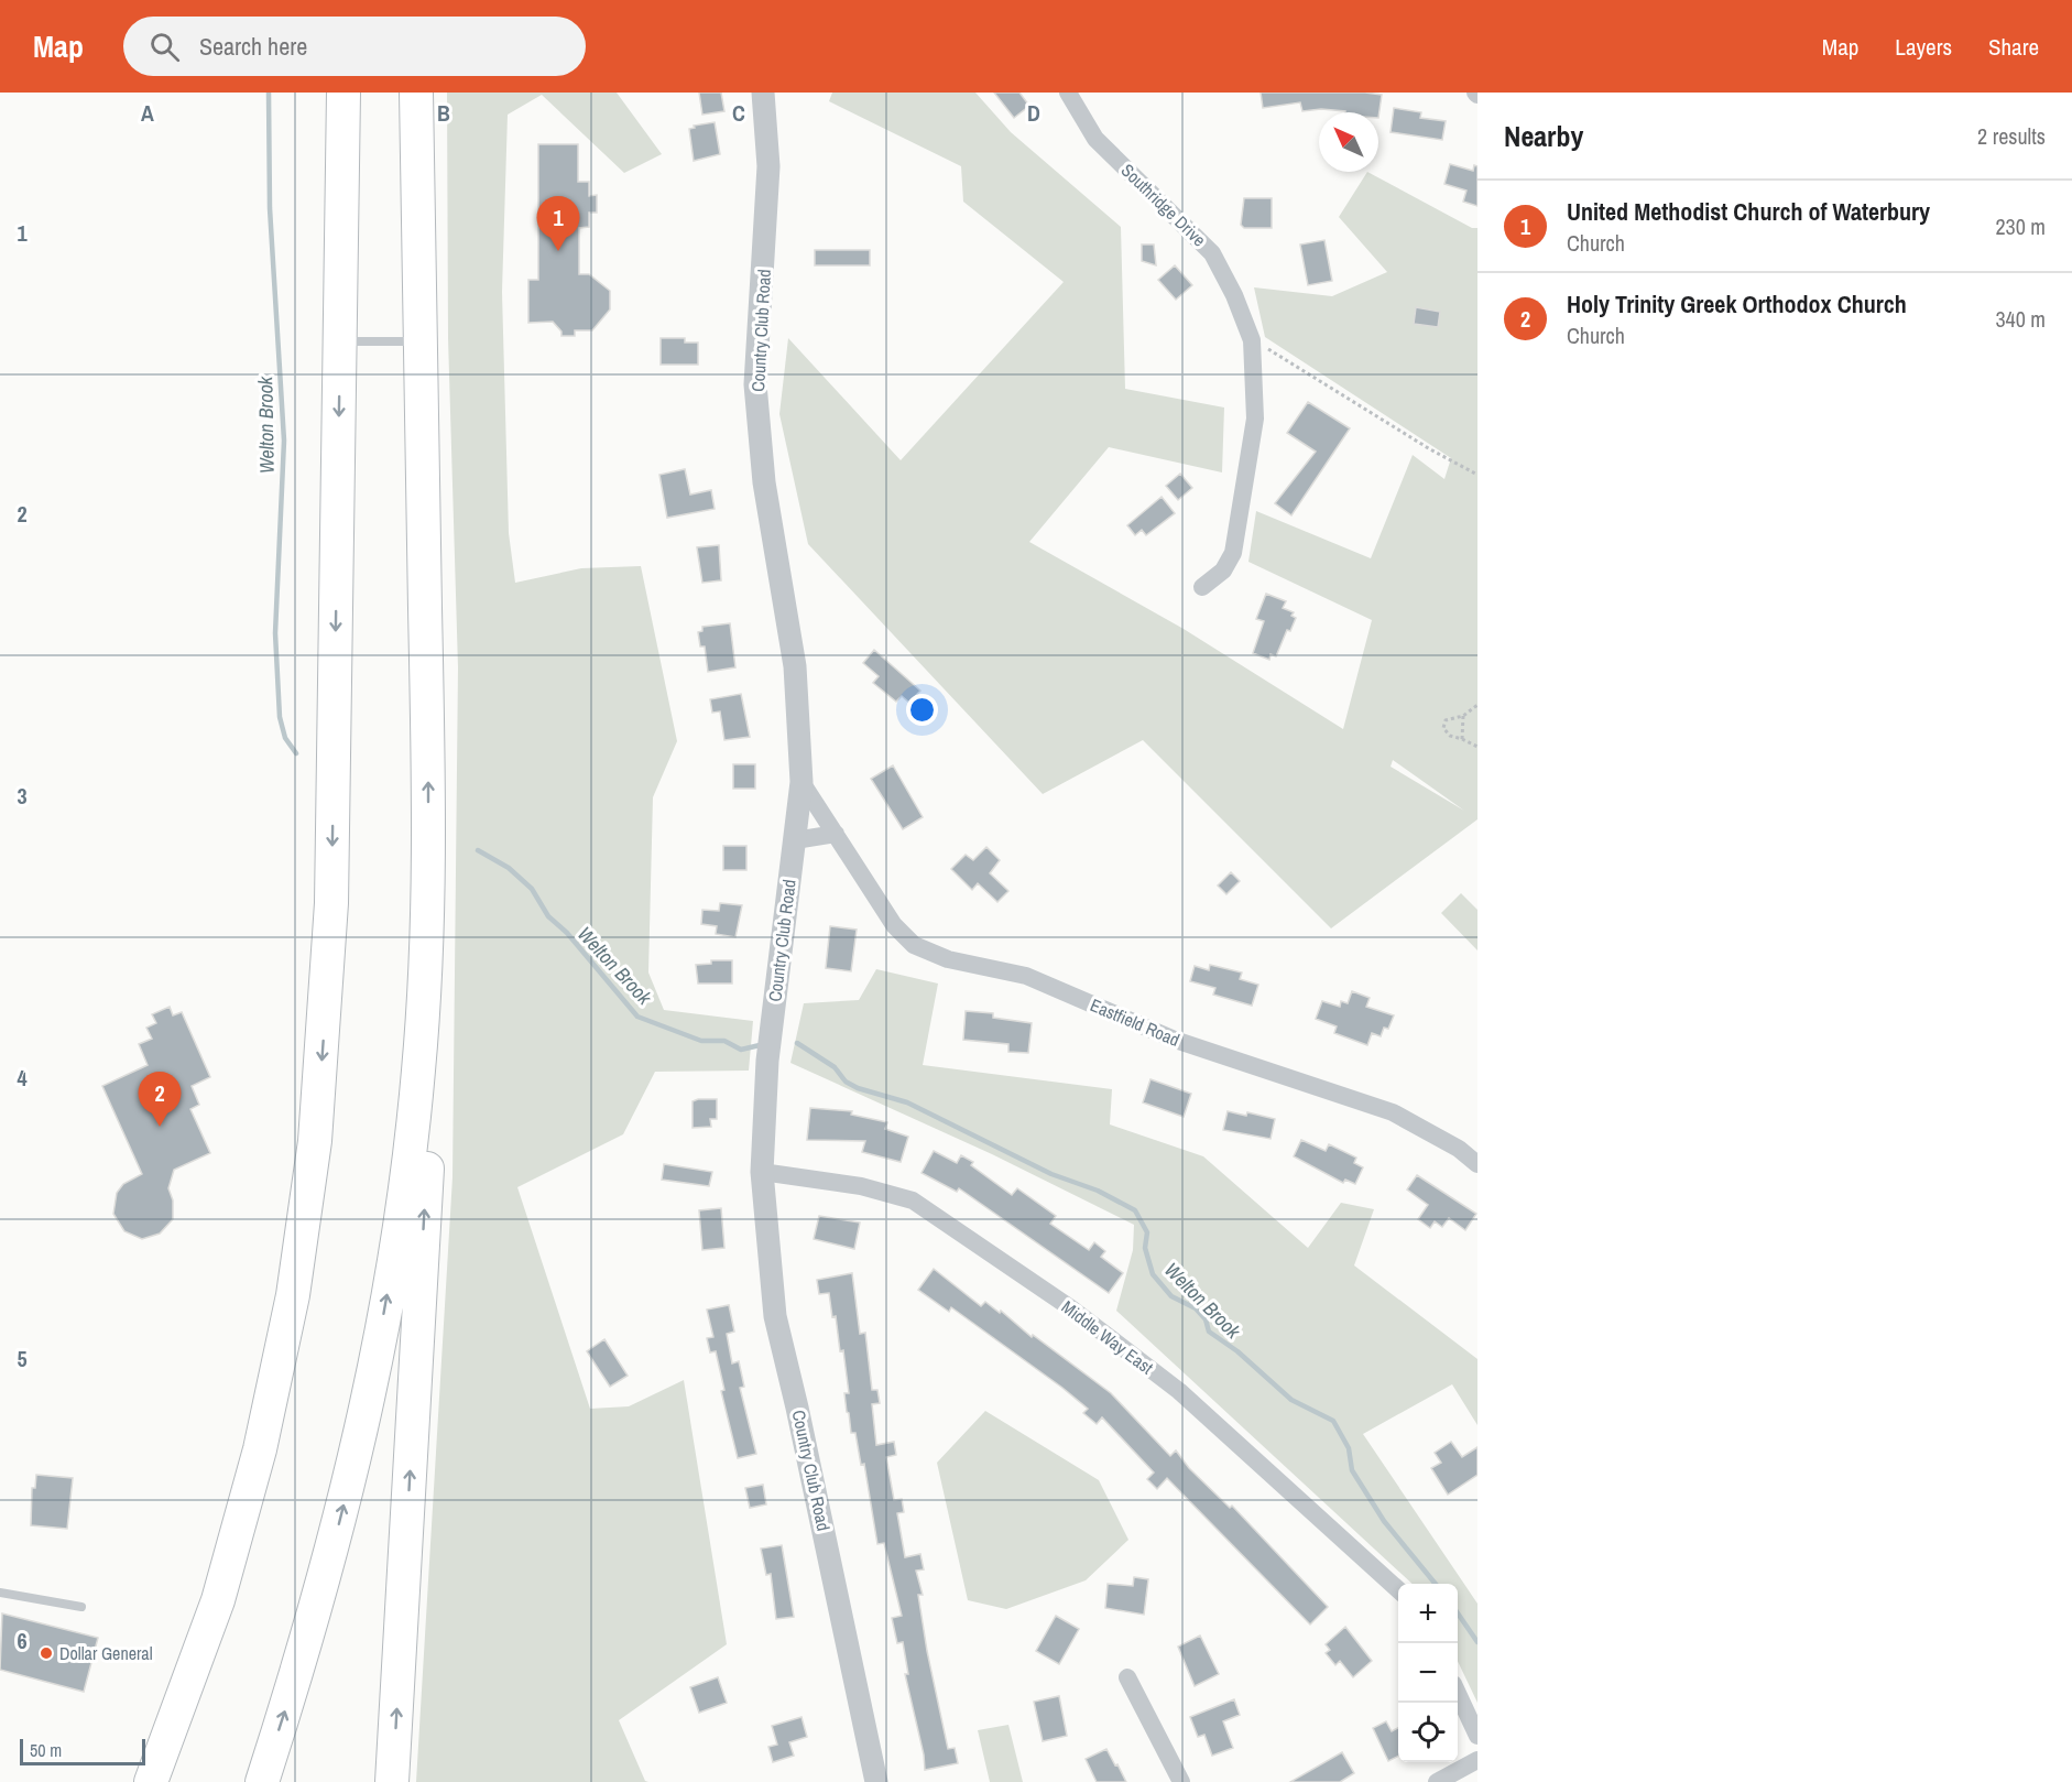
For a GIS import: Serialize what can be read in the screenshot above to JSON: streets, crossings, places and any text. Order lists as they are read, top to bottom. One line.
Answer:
{"streets":{"street":["Southridge Drive","Country Club Road","Eastfield Road","Middle Way East"]},"crossings":[["Country Club Road","Eastfield Road"],["Country Club Road","Middle Way East"]],"water":["Welton Brook"],"places":["Dollar General"],"scale_bar":"50 m","north":"top left","page":{"header":"Map","search":"Search here","nav":["Map","Layers","Share"],"heading":["Nearby","2 results"],"list":[{"mark":"1","name":"United Methodist Church of Waterbury","note":"Church","value":"230 m"},{"mark":"2","name":"Holy Trinity Greek Orthodox Church","note":"Church","value":"340 m"}],"pins":["1","2"],"map_buttons":["+","−"],"scale":"50 m"},"grid":{"columns":["A","B","C","D"],"rows":["1","2","3","4","5","6"]}}
